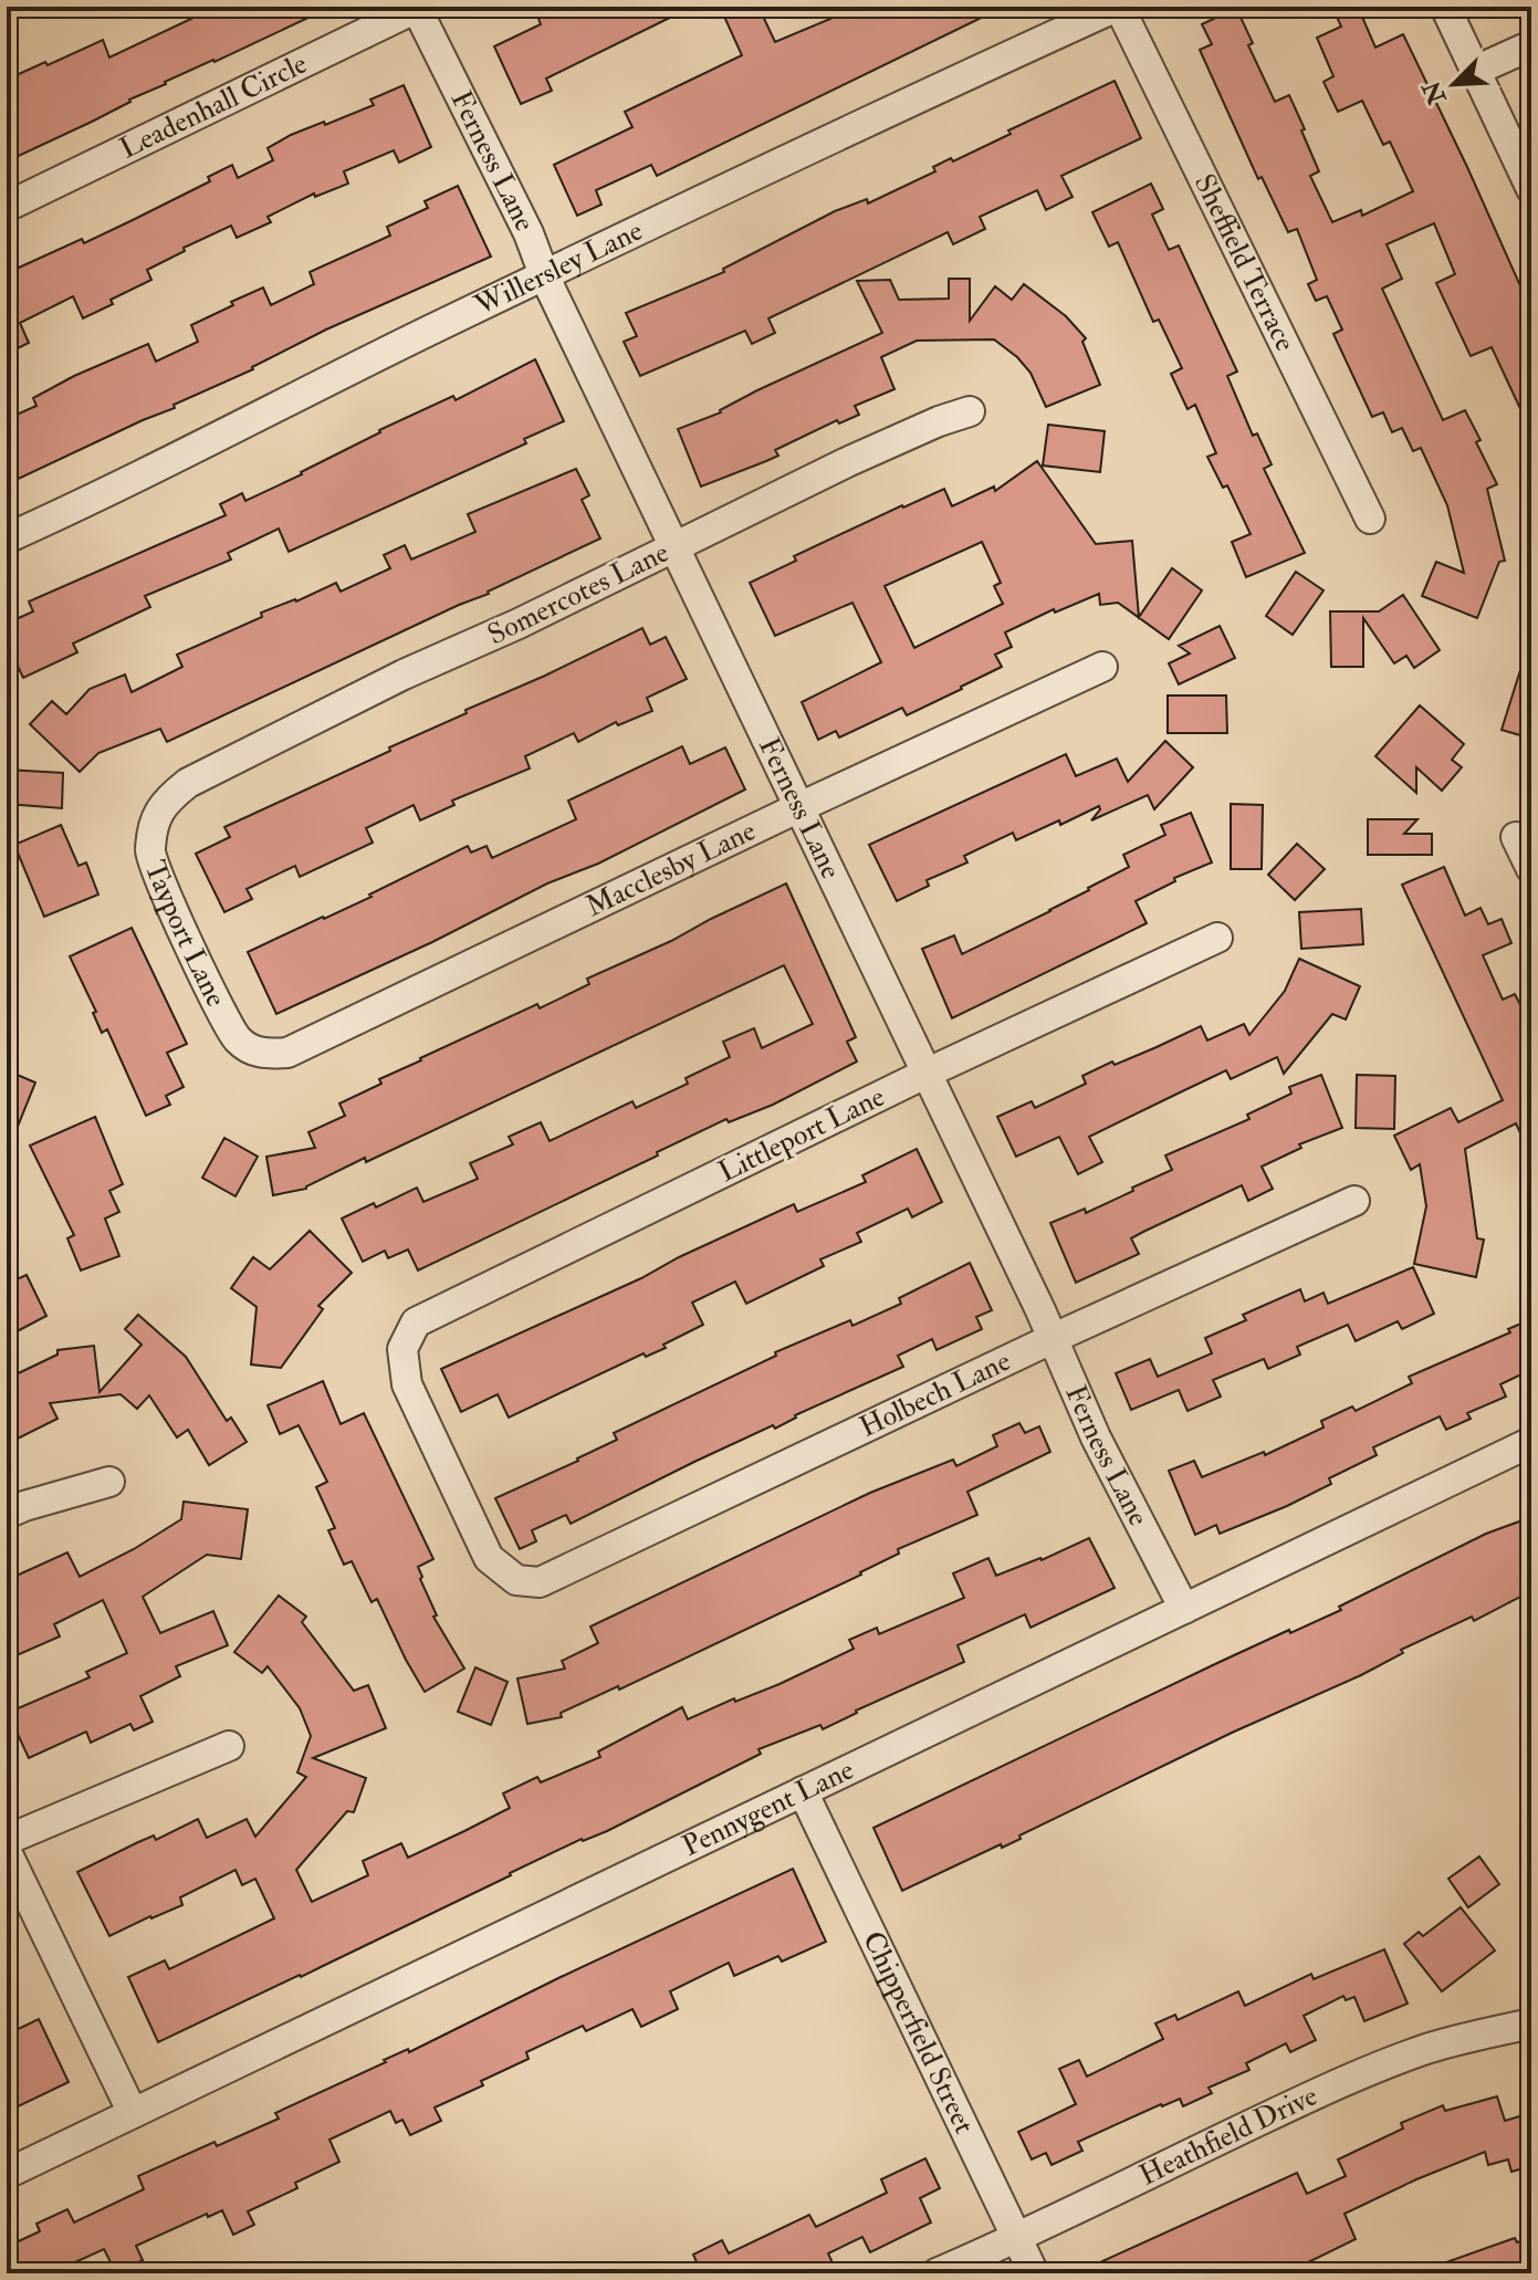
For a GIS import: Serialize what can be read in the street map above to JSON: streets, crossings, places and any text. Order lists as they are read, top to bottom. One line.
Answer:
{"streets":{"street":["Leadenhall Circle","Ferness Lane","Sheffield Terrace","Willersley Lane","Somercotes Lane","Macclesby Lane","Tayport Lane","Littleport Lane","Holbech Lane","Pennygent Lane","Chipperfield Street","Heathfield Drive"]},"crossings":[["Leadenhall Circle","Ferness Lane"],["Ferness Lane","Willersley Lane"],["Ferness Lane","Somercotes Lane"],["Ferness Lane","Macclesby Lane"],["Ferness Lane","Littleport Lane"],["Ferness Lane","Holbech Lane"],["Ferness Lane","Pennygent Lane"],["Sheffield Terrace","Willersley Lane"],["Somercotes Lane","Tayport Lane"],["Macclesby Lane","Tayport Lane"],["Littleport Lane","Holbech Lane"],["Pennygent Lane","Chipperfield Street"],["Chipperfield Street","Heathfield Drive"]],"north":"bottom left"}
